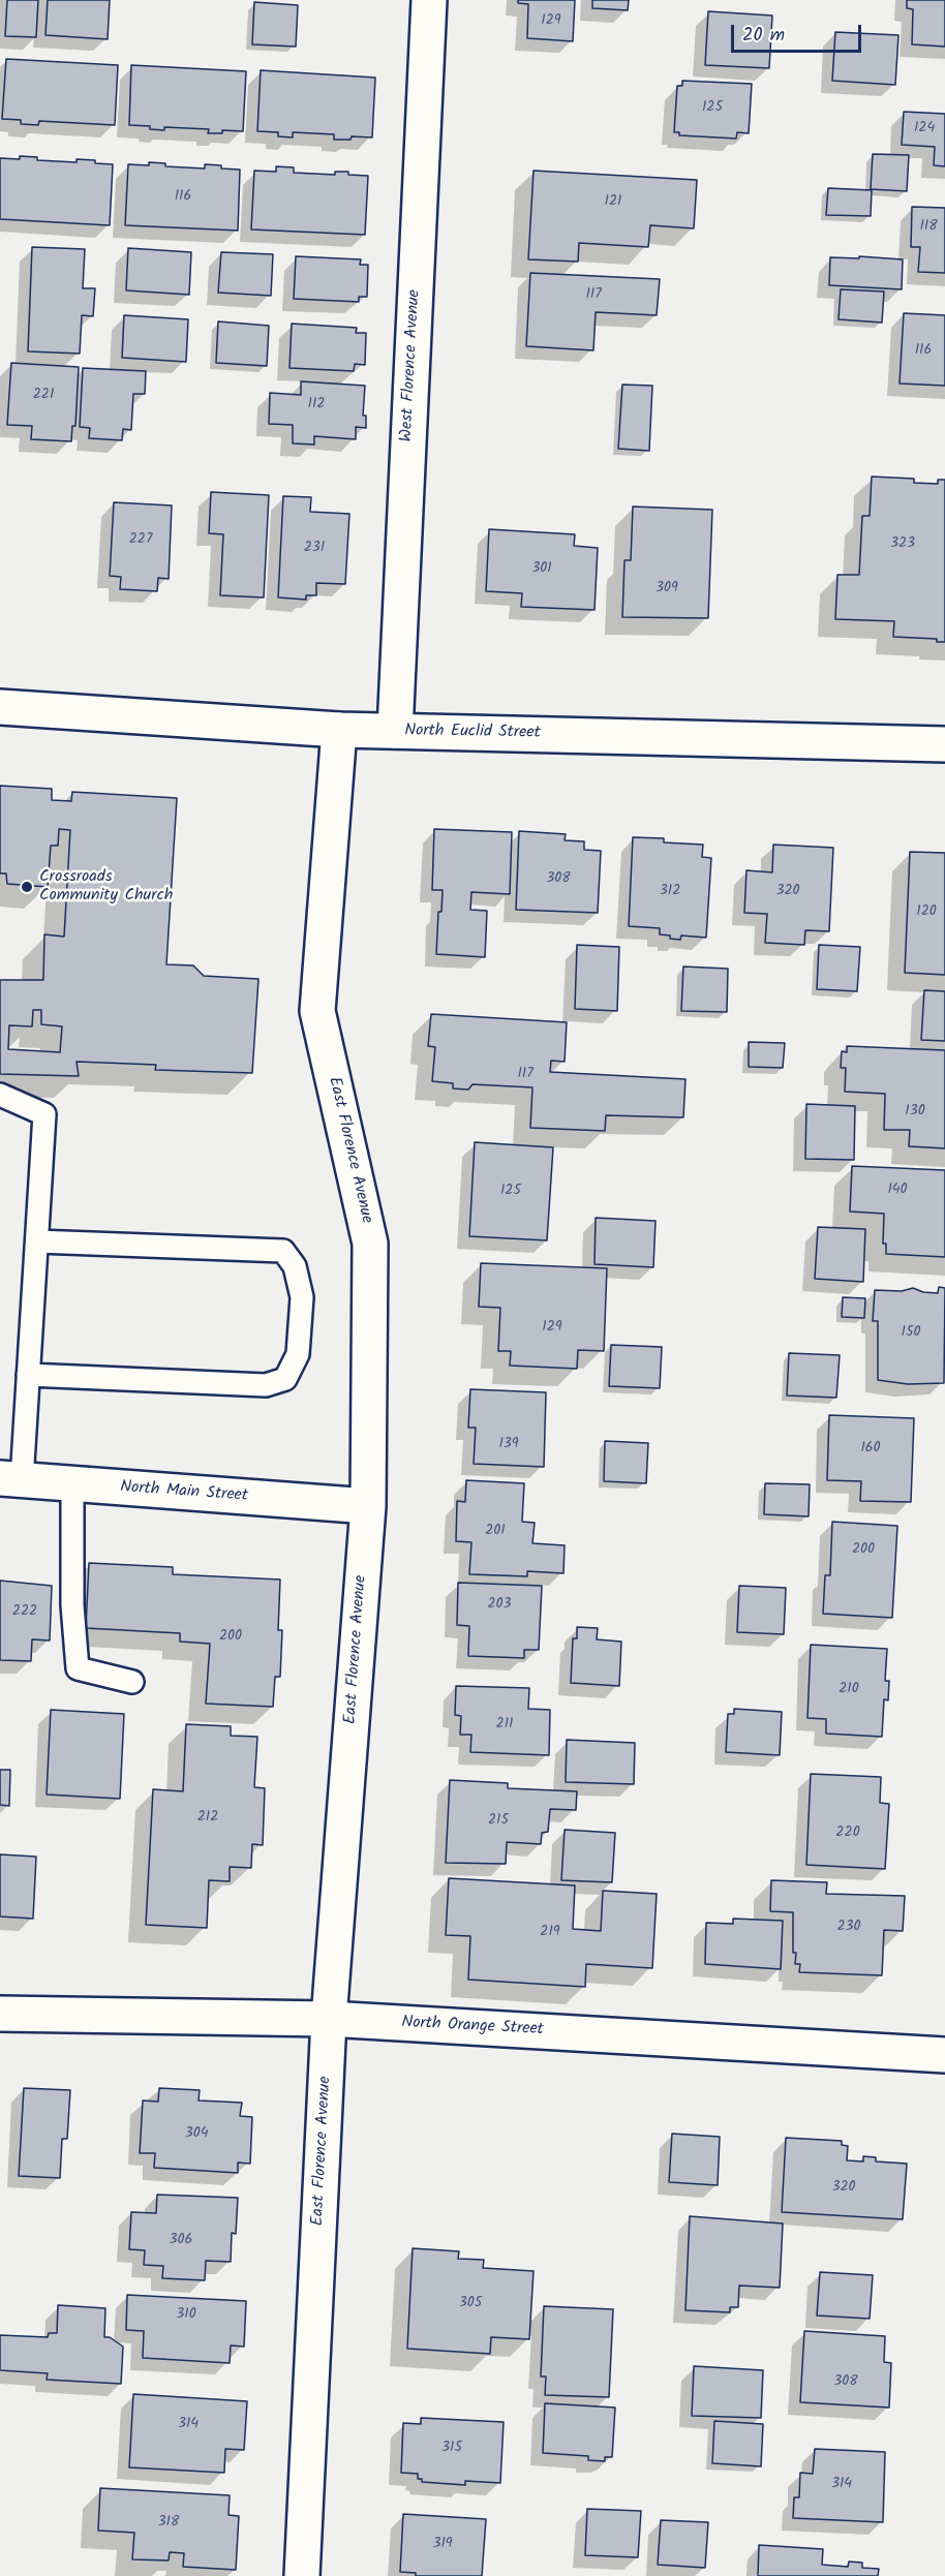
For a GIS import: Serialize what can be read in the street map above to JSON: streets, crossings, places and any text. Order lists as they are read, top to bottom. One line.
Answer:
{"streets":{"street":["West Florence Avenue","North Euclid Street","East Florence Avenue","North Main Street","North Orange Street"]},"crossings":[["West Florence Avenue","North Euclid Street"],["North Euclid Street","East Florence Avenue"],["East Florence Avenue","North Main Street"],["East Florence Avenue","North Orange Street"]],"places":["Crossroads Community Church"],"house_numbers":["129","125","124","116","121","118","117","116","221","112","227","323","231","301","309","308","312","320","120","117","130","140","125","129","150","139","160","201","200","203","222","200","210","211","212","215","220","230","219","304","320","306","305","310","308","314","315","314","318","319"],"scale_bar":"20 m"}
